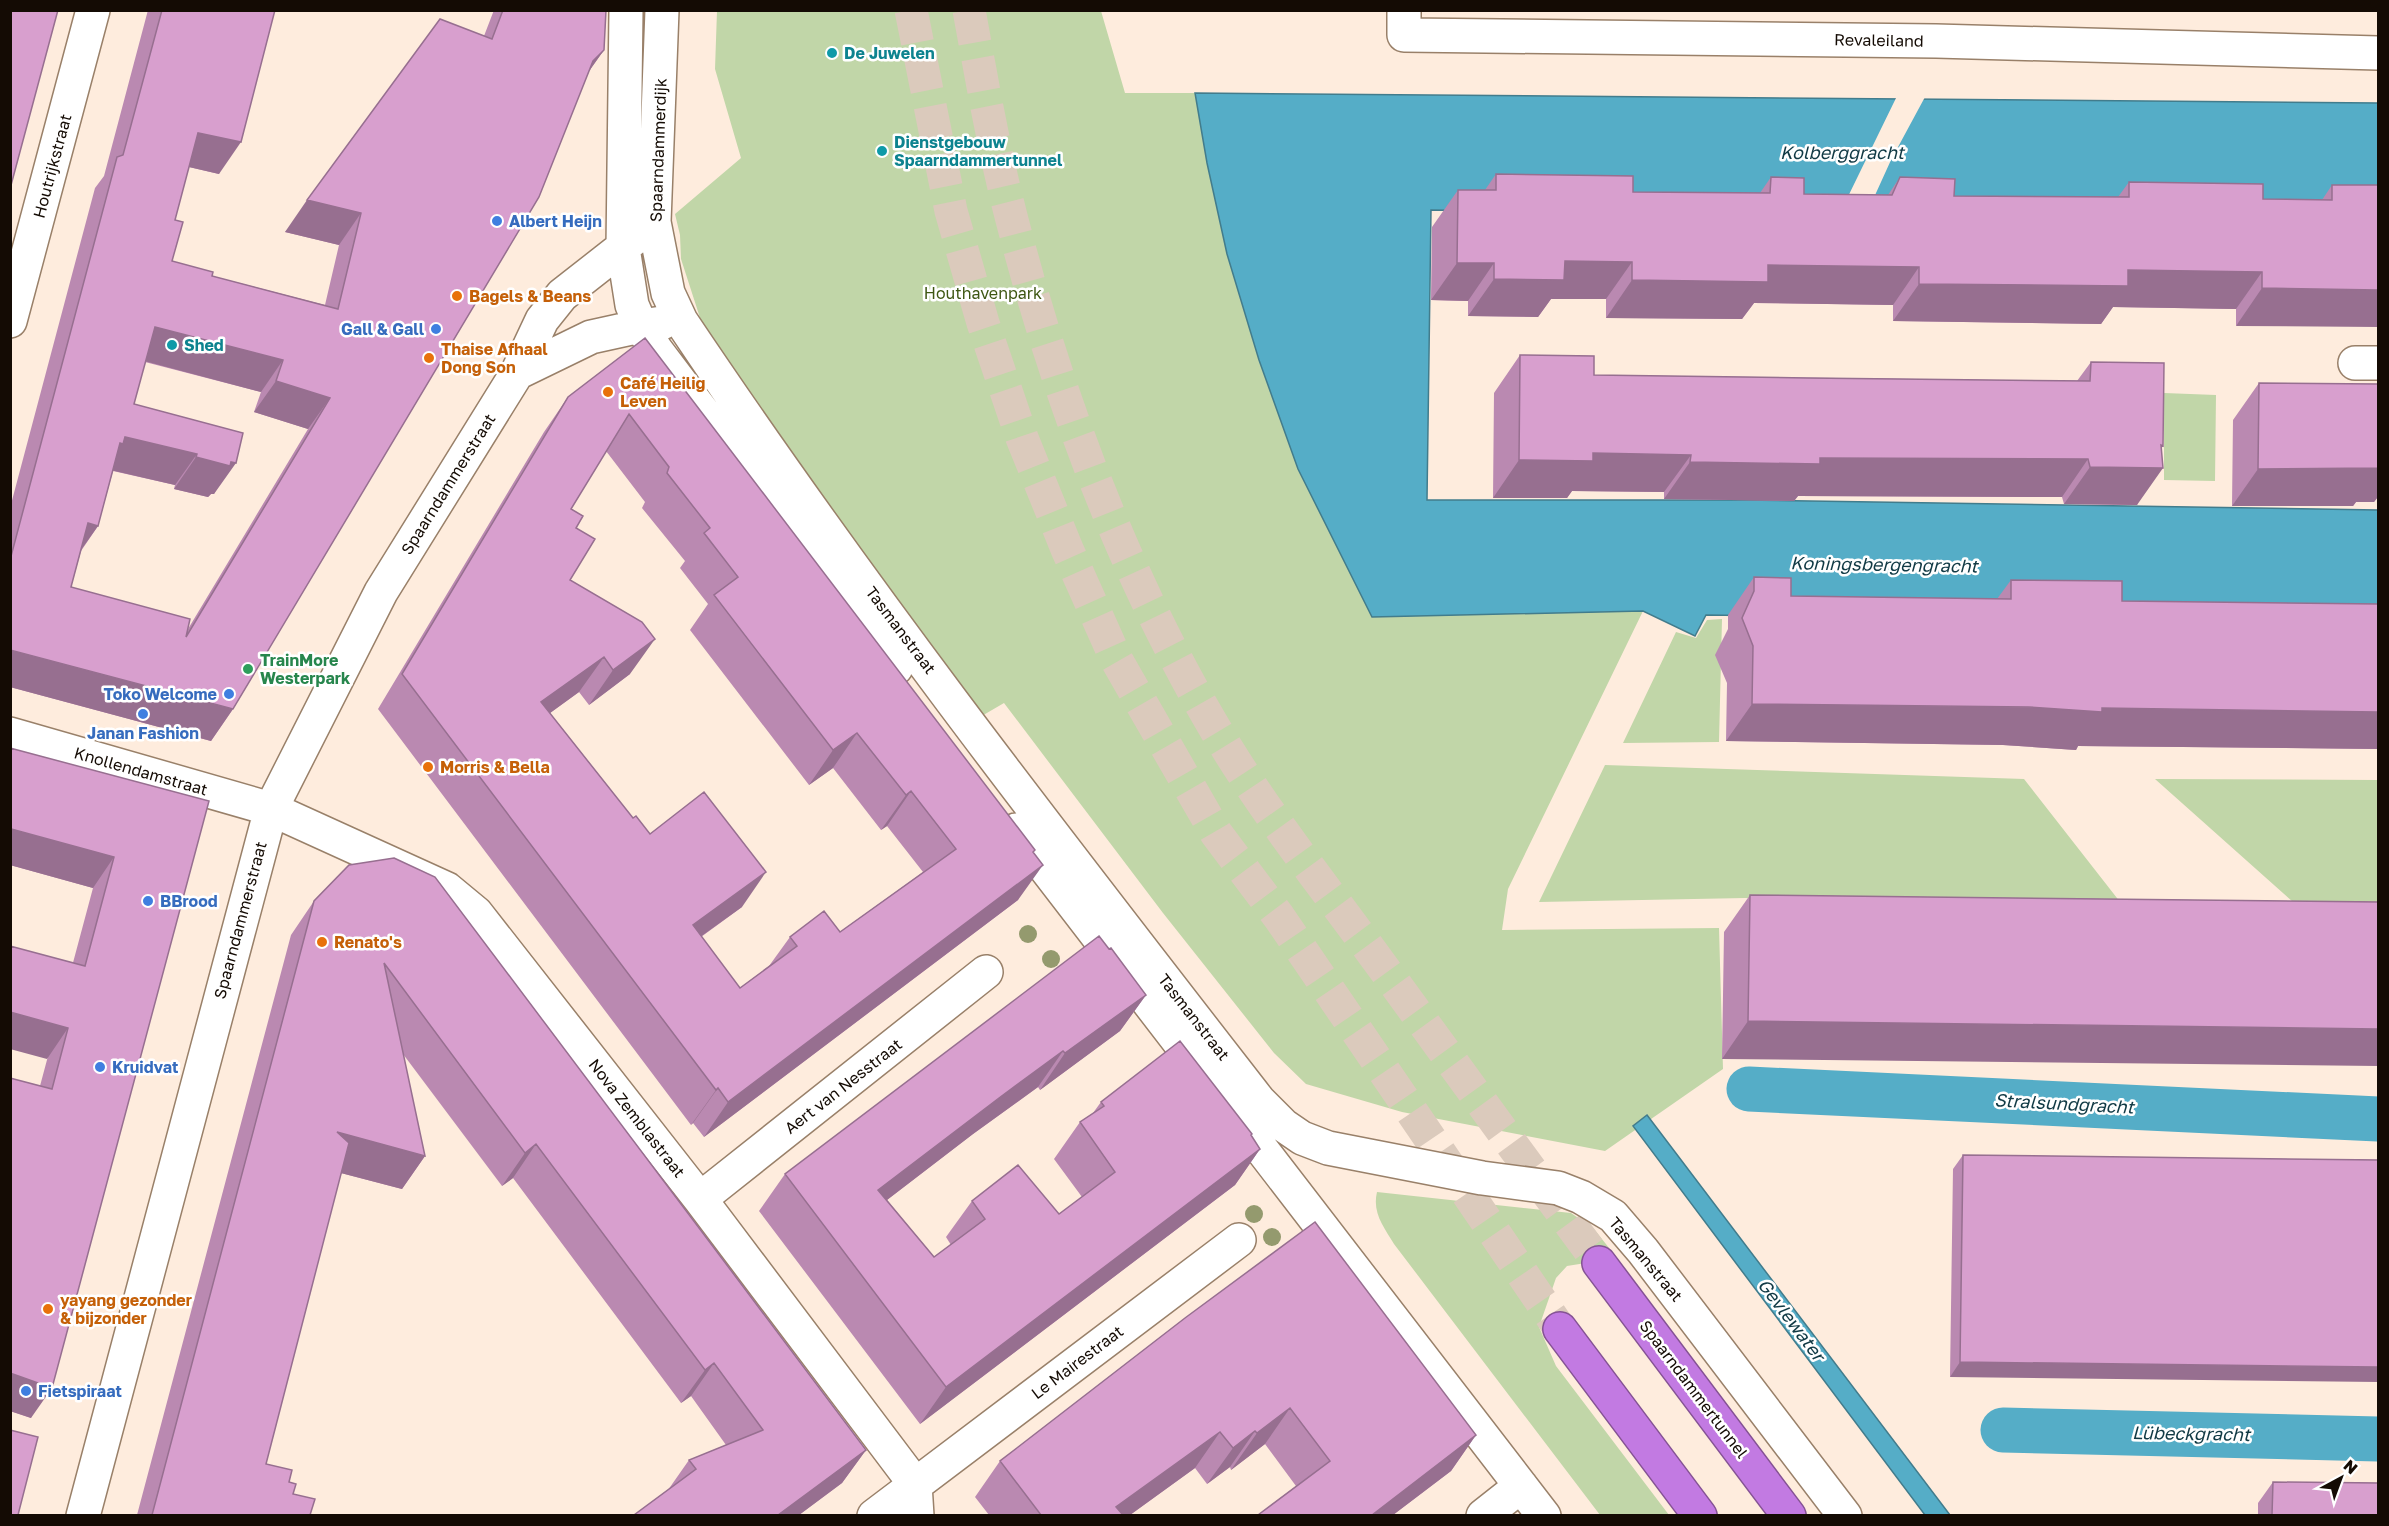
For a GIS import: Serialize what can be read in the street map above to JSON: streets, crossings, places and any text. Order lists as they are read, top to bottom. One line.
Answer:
{"streets":{"highway":["Spaarndammertunnel"],"street":["Revaleiland","Spaarndammerdijk","Houtrijkstraat","Spaarndammerstraat","Tasmanstraat","Knollendamstraat","Aert van Nesstraat","Nova Zemblastraat","Le Mairestraat"]},"crossings":[["Spaarndammerdijk","Spaarndammerstraat"],["Spaarndammerdijk","Tasmanstraat"],["Spaarndammerstraat","Tasmanstraat"],["Spaarndammerstraat","Knollendamstraat"],["Spaarndammerstraat","Nova Zemblastraat"],["Knollendamstraat","Nova Zemblastraat"],["Aert van Nesstraat","Nova Zemblastraat"],["Nova Zemblastraat","Le Mairestraat"]],"water":["Kolberggracht","Koningsbergengracht","Stralsundgracht","Gevlewater","Lübeckgracht"],"parks":["Houthavenpark"],"places":["De Juwelen","Dienstgebouw Spaarndammertunnel","Albert Heijn","Bagels & Beans","Gall & Gall","Shed","Thaise Afhaal Dong Son","Café Heilig Leven","TrainMore Westerpark","Toko Welcome","Janan Fashion","Morris & Bella","BBrood","Renato's","Kruidvat","yayang gezonder & bijzonder","Fietspiraat"],"north":"top right"}
